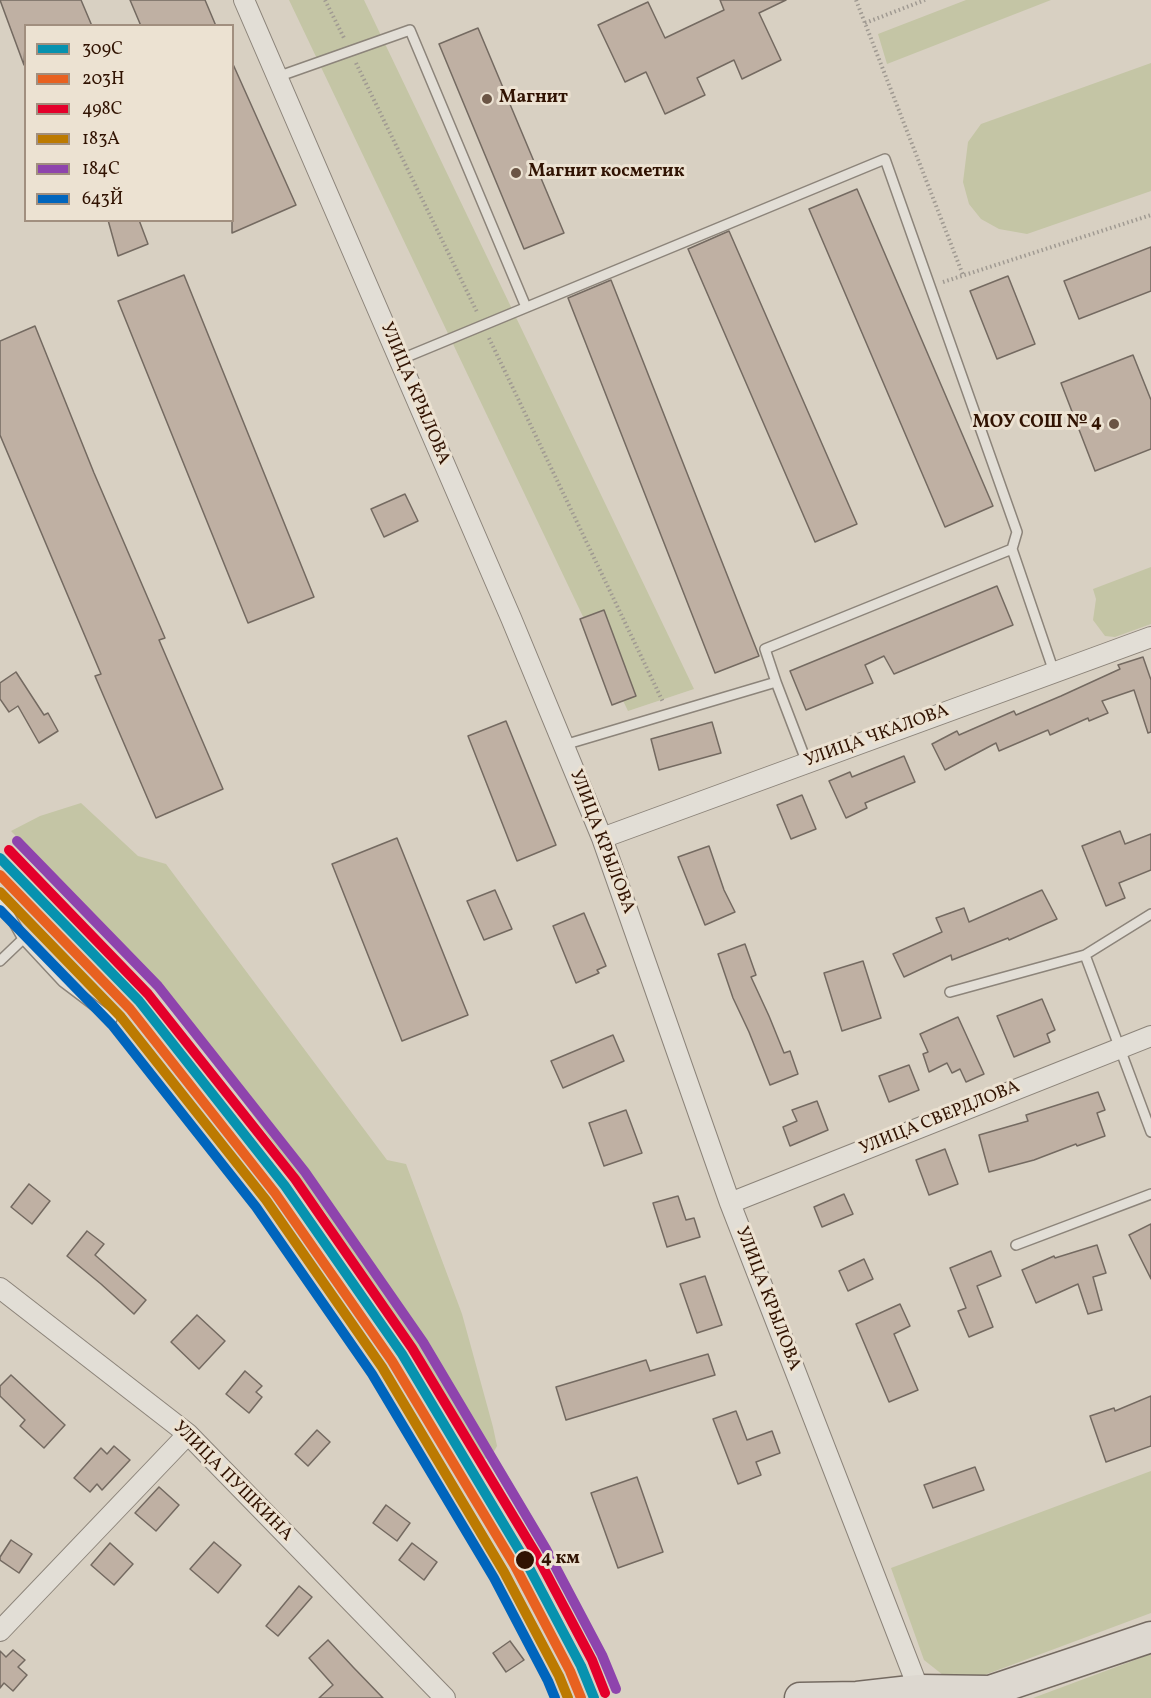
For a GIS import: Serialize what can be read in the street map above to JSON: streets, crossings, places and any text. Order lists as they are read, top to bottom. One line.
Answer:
{"streets":{"street":["УЛИЦА КРЫЛОВА","УЛИЦА ЧКАЛОВА","УЛИЦА СВЕРДЛОВА","УЛИЦА ПУШКИНА"]},"crossings":[["УЛИЦА КРЫЛОВА","УЛИЦА ЧКАЛОВА"],["УЛИЦА КРЫЛОВА","УЛИЦА СВЕРДЛОВА"]],"places":["Магнит","Магнит косметик","МОУ СОШ № 4","4 км"],"lines":["transit line 184С","transit line 498С","transit line 309С","transit line 203Н","transit line 183А","transit line 643Й"],"legend":["309С","203Н","498С","183А","184С","643Й"]}
